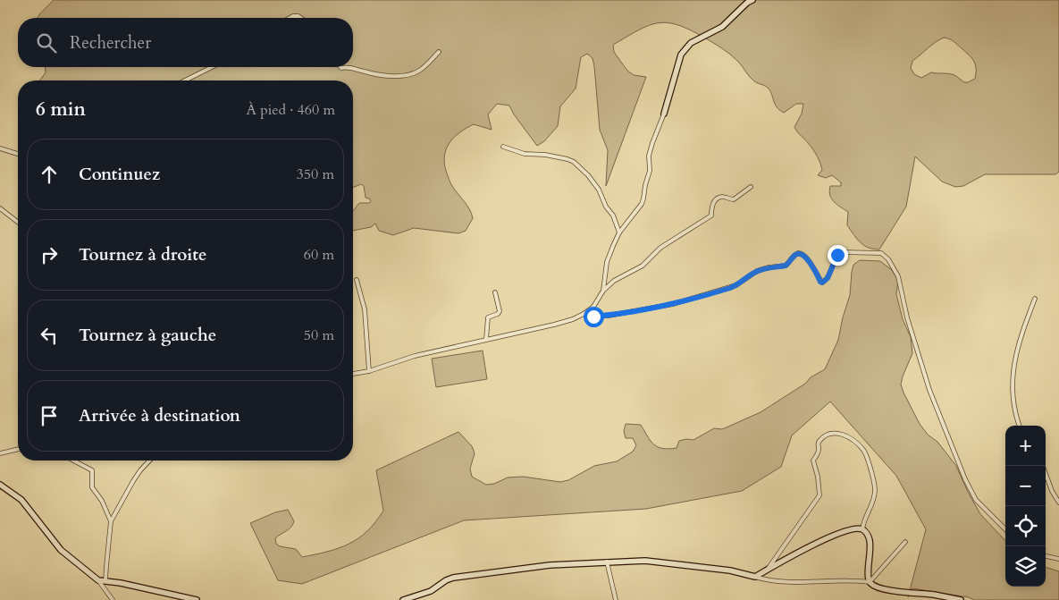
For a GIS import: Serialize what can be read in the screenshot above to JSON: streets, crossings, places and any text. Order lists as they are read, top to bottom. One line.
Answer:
{"page":{"search":"Rechercher","heading":["6 min","À pied · 460 m"],"list":[["Continuez","350 m"],["Tournez à droite","60 m"],["Tournez à gauche","50 m"],"Arrivée à destination"],"map_buttons":["+","−"]}}
